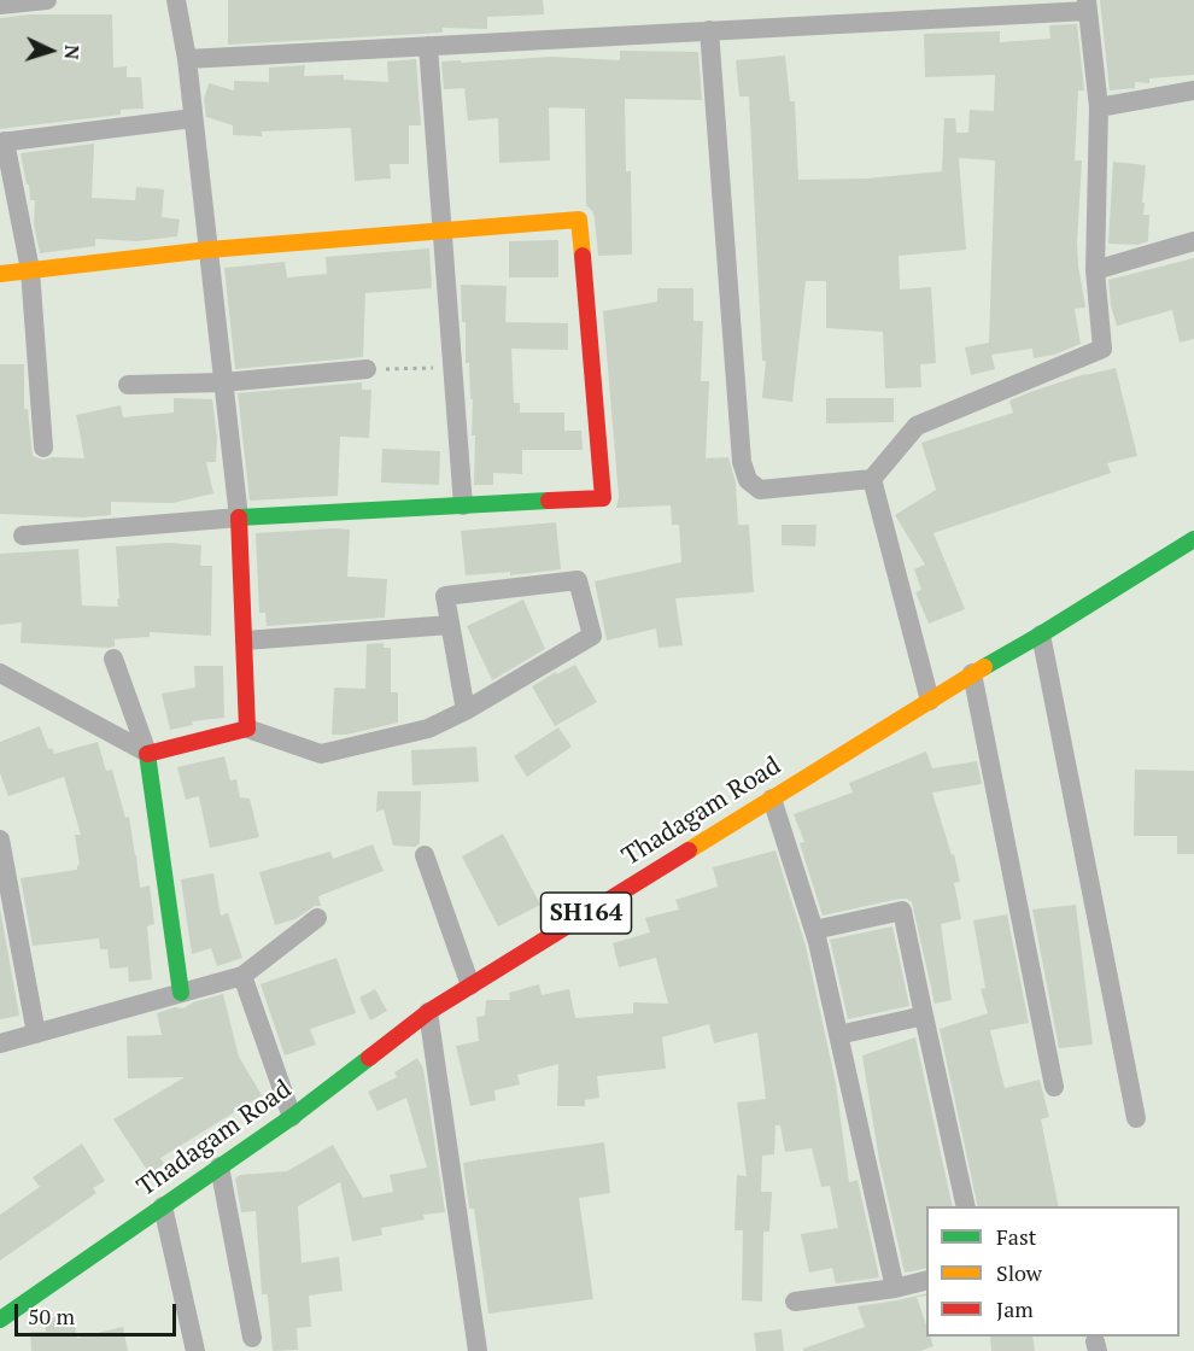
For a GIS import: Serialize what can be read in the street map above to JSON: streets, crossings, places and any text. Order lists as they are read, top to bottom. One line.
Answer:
{"streets":{"street":["Thadagam Road","SH164"]},"legend":["Fast","Slow","Jam"],"scale_bar":"50 m","north":"right"}
